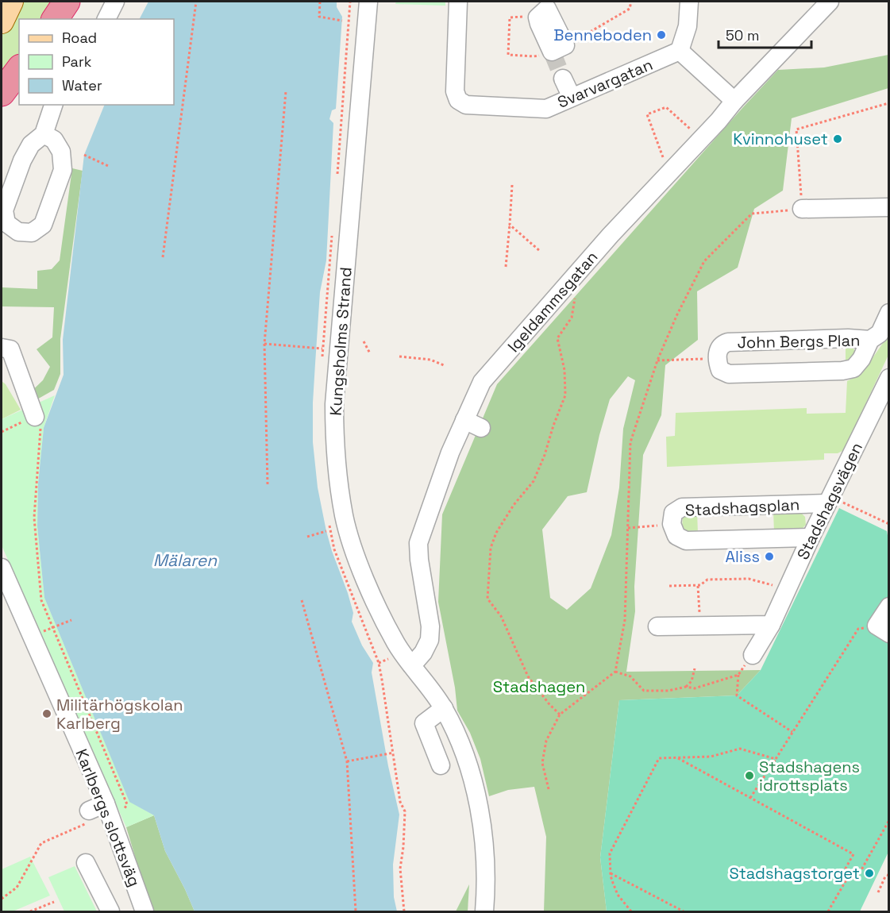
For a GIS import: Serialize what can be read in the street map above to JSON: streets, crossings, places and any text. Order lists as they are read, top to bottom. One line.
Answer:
{"streets":{"street":["Svarvargatan","Igeldammsgatan","Kungsholms Strand","John Bergs Plan","Stadshagsvägen","Stadshagsplan","Karlbergs slottsväg"]},"crossings":[["Igeldammsgatan","Kungsholms Strand"],["Stadshagsvägen","Stadshagsplan"]],"water":["Mälaren"],"parks":["Stadshagen"],"places":["Benneboden","Kvinnohuset","Aliss","Militärhögskolan Karlberg","Stadshagens idrottsplats","Stadshagstorget"],"legend":["Road","Park","Water"],"scale_bar":"50 m"}
